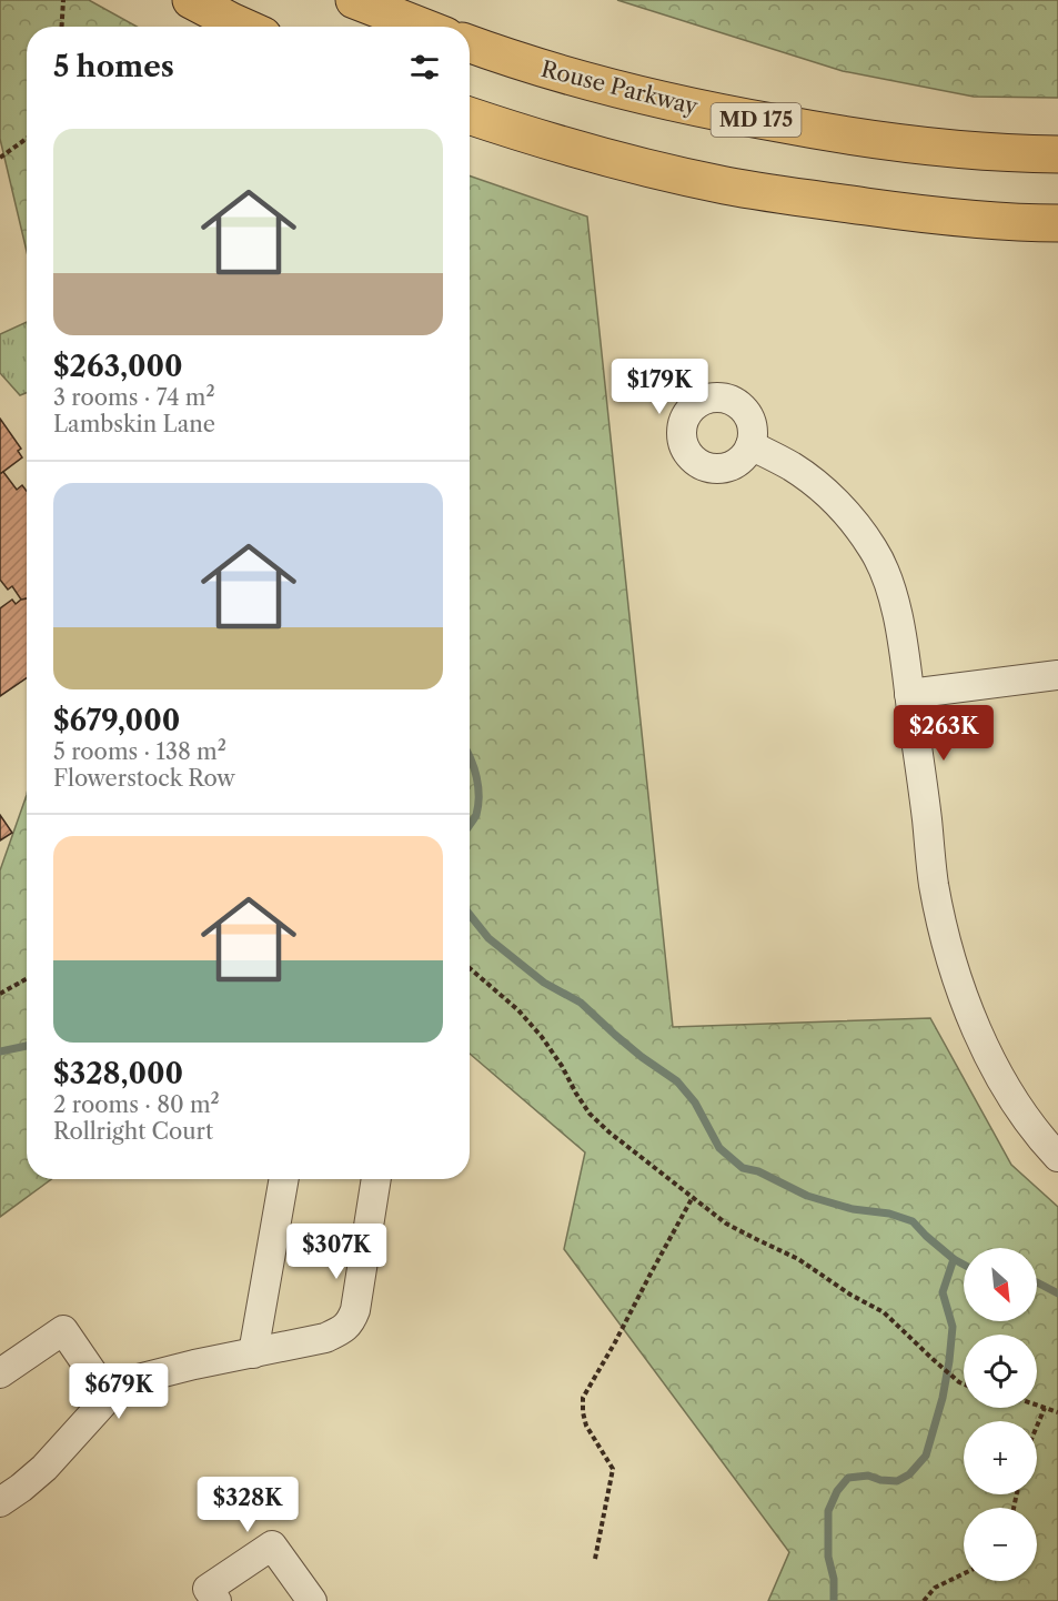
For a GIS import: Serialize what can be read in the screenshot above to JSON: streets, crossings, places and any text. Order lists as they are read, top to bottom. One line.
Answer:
{"streets":{"main road":["Rouse Parkway","MD 175"]},"north":"bottom right","page":{"heading":"5 homes","list":[{"name":"$263,000","note":"3 rooms · 74 m² · Lambskin Lane"},{"name":"$679,000","note":"5 rooms · 138 m² · Flowerstock Row"},{"name":"$328,000","note":"2 rooms · 80 m² · Rollright Court"}],"price":["$179K","$263K","$307K","$679K","$328K"],"map_buttons":["+","−"]}}
